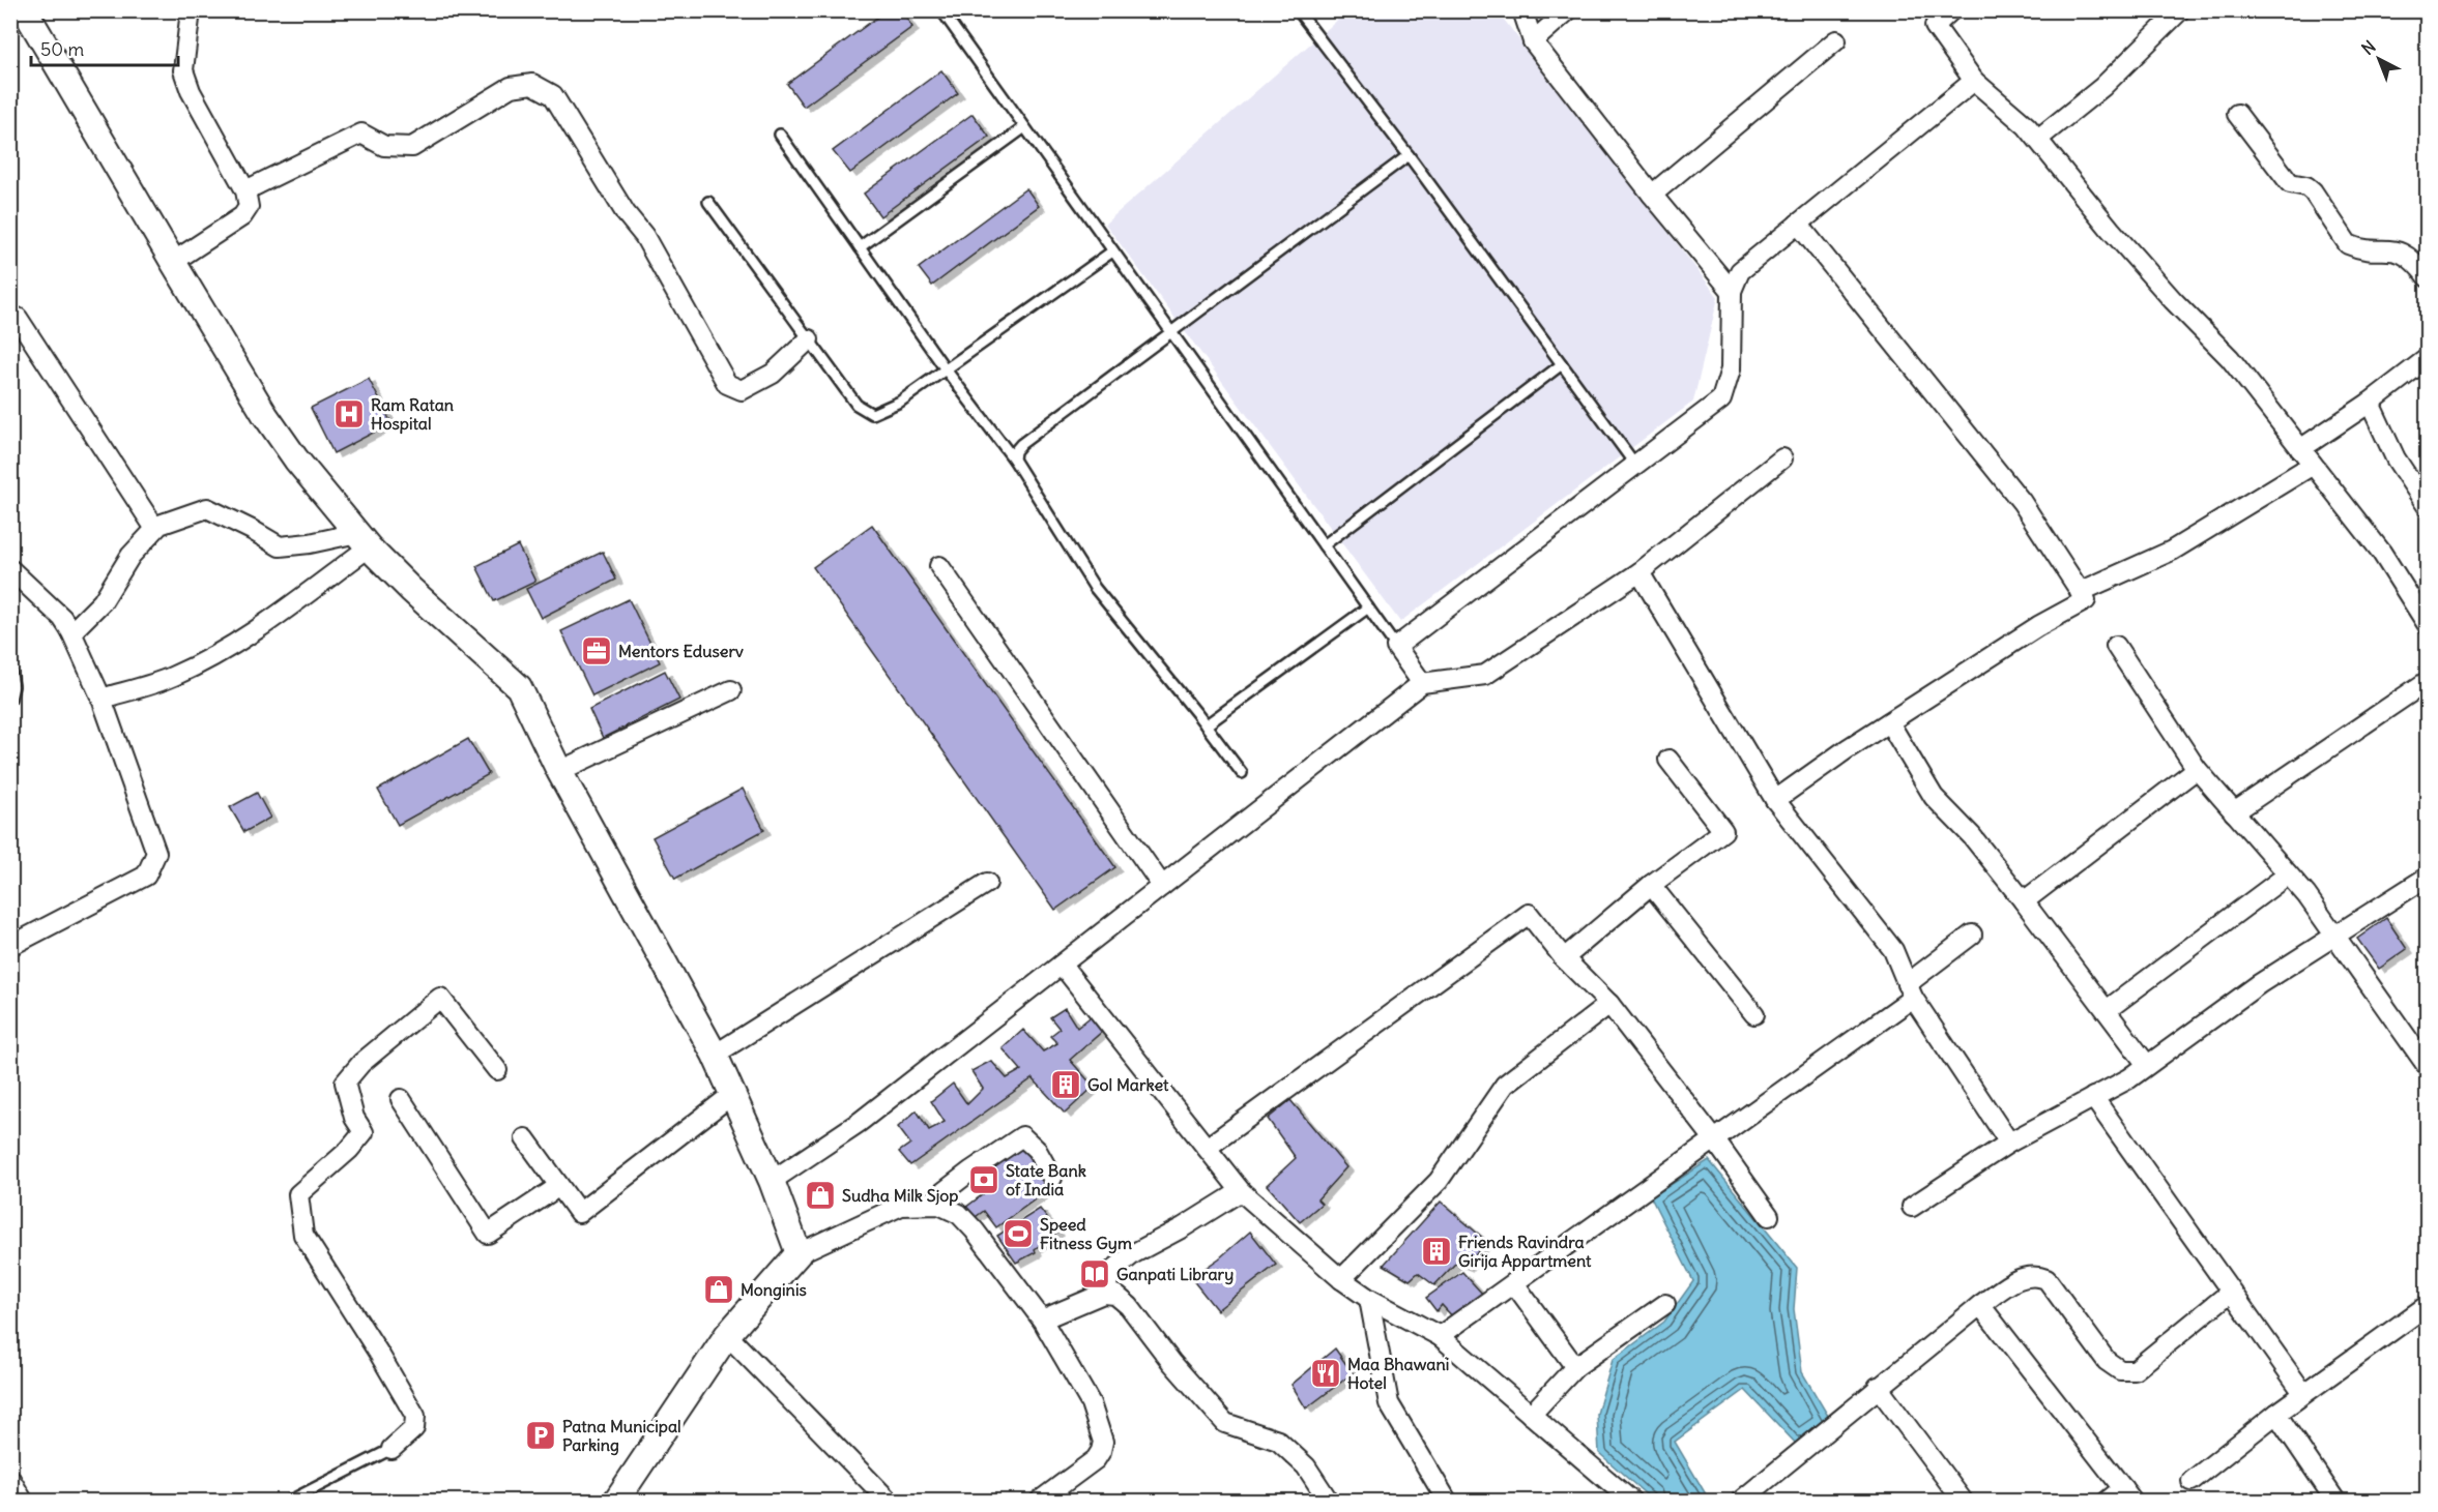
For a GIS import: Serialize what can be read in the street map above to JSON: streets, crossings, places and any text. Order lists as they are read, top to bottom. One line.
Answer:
{"places":{"hospital":["Ram Ratan Hospital"],"office":["Mentors Eduserv"],"building":["Gol Market","Friends Ravindra Girija Appartment"],"bank":["State Bank of India"],"shop":["Sudha Milk Sjop","Monginis"],"sports":["Speed Fitness Gym"],"library":["Ganpati Library"],"restaurant":["Maa Bhawani Hotel"],"parking":["Patna Municipal Parking"]},"scale_bar":"50 m","north":"top left"}
